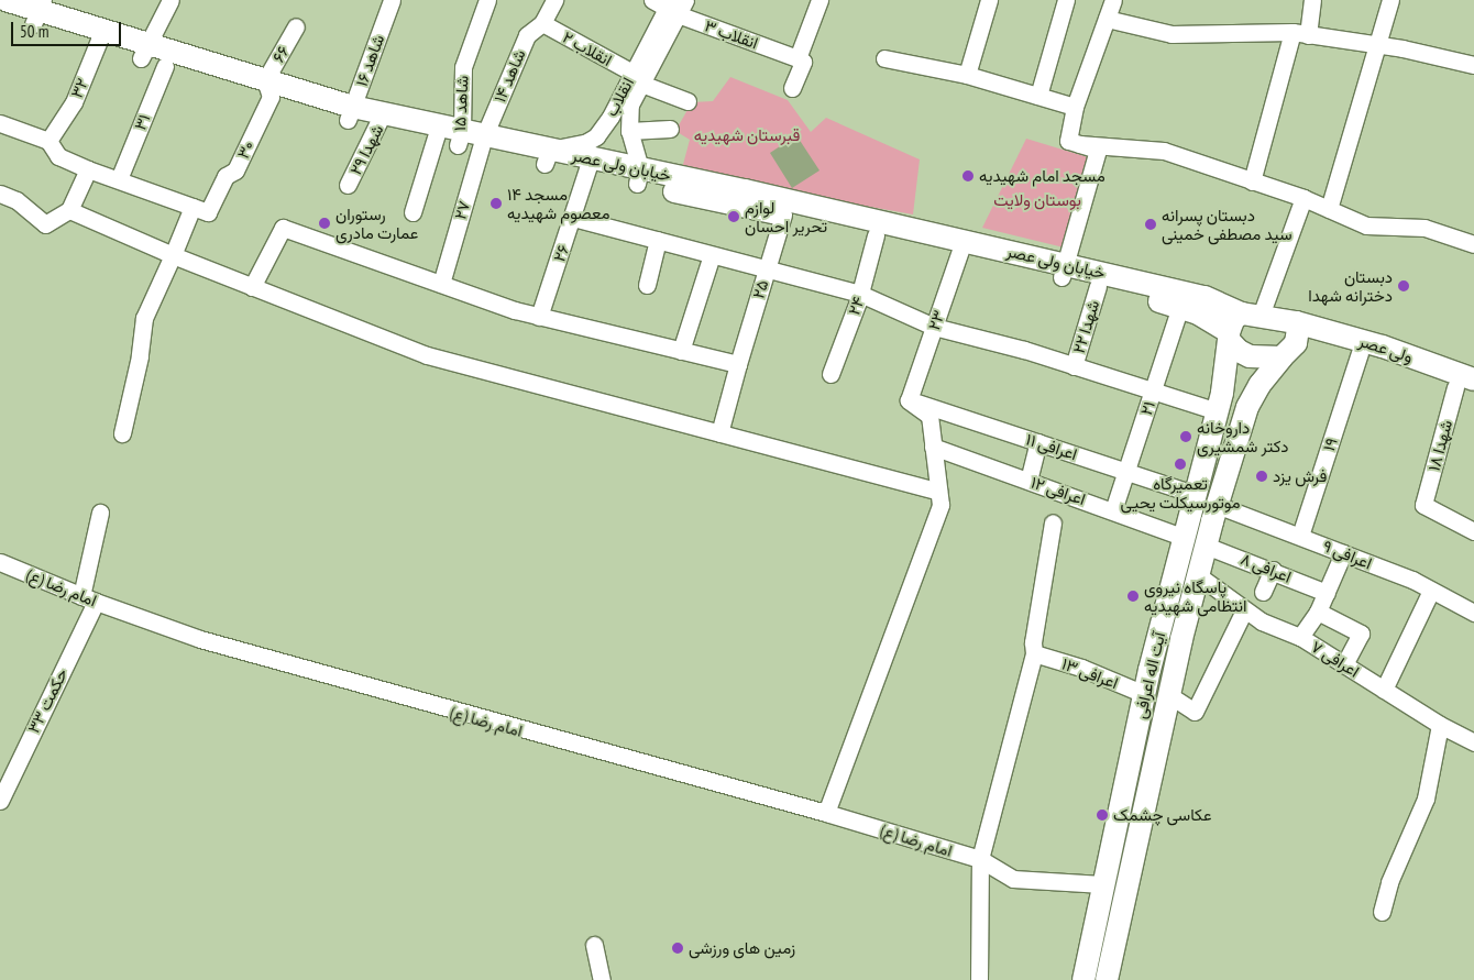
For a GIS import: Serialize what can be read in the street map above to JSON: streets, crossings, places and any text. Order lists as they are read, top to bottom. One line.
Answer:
{"streets":{"main road":["خیابان ولی عصر","ولی عصر","آیت اله اعرافی"],"street":["انقلاب ۳","انقلاب ۲","۶۶","شاهد ۱۶","شاهد ۱۴","۳۲","انقلاب","شاهد ۱۵","۳۱","۳۰","شهدا ۲۹","۲۷","۲۶","۲۵","۲۴","۲۳","شهدا ۲۲","۲۱","۱۹","شهدا ۱۸","اعرافی ۱۱","اعرافی ۱۲","اعرافی ۹","اعرافی ۸","امام رضا (ع)","اعرافی ۷","اعرافی ۱۳","حکمت ۳۳"]},"crossings":[["انقلاب ۳","انقلاب"],["انقلاب ۲","شاهد ۱۴"],["انقلاب ۲","انقلاب"],["۶۶","۳۰"],["۶۶","خیابان ولی عصر"],["شاهد ۱۶","خیابان ولی عصر"],["شاهد ۱۴","خیابان ولی عصر"],["شاهد ۱۴","۲۷"],["۳۲","خیابان ولی عصر"],["انقلاب","خیابان ولی عصر"],["شاهد ۱۵","خیابان ولی عصر"],["۳۱","خیابان ولی عصر"],["۳۰","خیابان ولی عصر"],["شهدا ۲۹","خیابان ولی عصر"],["خیابان ولی عصر","۲۷"],["خیابان ولی عصر","۲۶"],["خیابان ولی عصر","۲۵"],["خیابان ولی عصر","۲۴"],["خیابان ولی عصر","۲۳"],["خیابان ولی عصر","شهدا ۲۲"],["خیابان ولی عصر","ولی عصر"],["خیابان ولی عصر","۲۱"],["خیابان ولی عصر","آیت اله اعرافی"],["۲۳","اعرافی ۱۱"],["ولی عصر","۱۹"],["ولی عصر","شهدا ۱۸"],["ولی عصر","آیت اله اعرافی"],["۲۱","اعرافی ۱۱"],["۲۱","اعرافی ۱۲"],["۱۹","اعرافی ۹"],["اعرافی ۱۱","آیت اله اعرافی"],["اعرافی ۱۲","آیت اله اعرافی"],["اعرافی ۹","آیت اله اعرافی"],["اعرافی ۸","آیت اله اعرافی"],["امام رضا (ع)","آیت اله اعرافی"],["امام رضا (ع)","حکمت ۳۳"],["اعرافی ۷","آیت اله اعرافی"],["اعرافی ۱۳","آیت اله اعرافی"]],"parks":["قبرستان شهیدیه","بوستان ولایت"],"places":["مسجد امام شهیدیه","مسجد ۱۴ معصوم شهیدیه","لوازم تحریر احسان","رستوران عمارت مادری","دبستان پسرانه سید مصطفی خمینی","دبستان دخترانه شهدا","داروخانه دکتر شمشیری","تعمیرگاه موتورسیکلت یحیی","فرش یزد","پاسگاه نیروی انتظامی شهیدیه","عکاسی چشمک","زمین های ورزشی"],"scale_bar":"50 m"}
